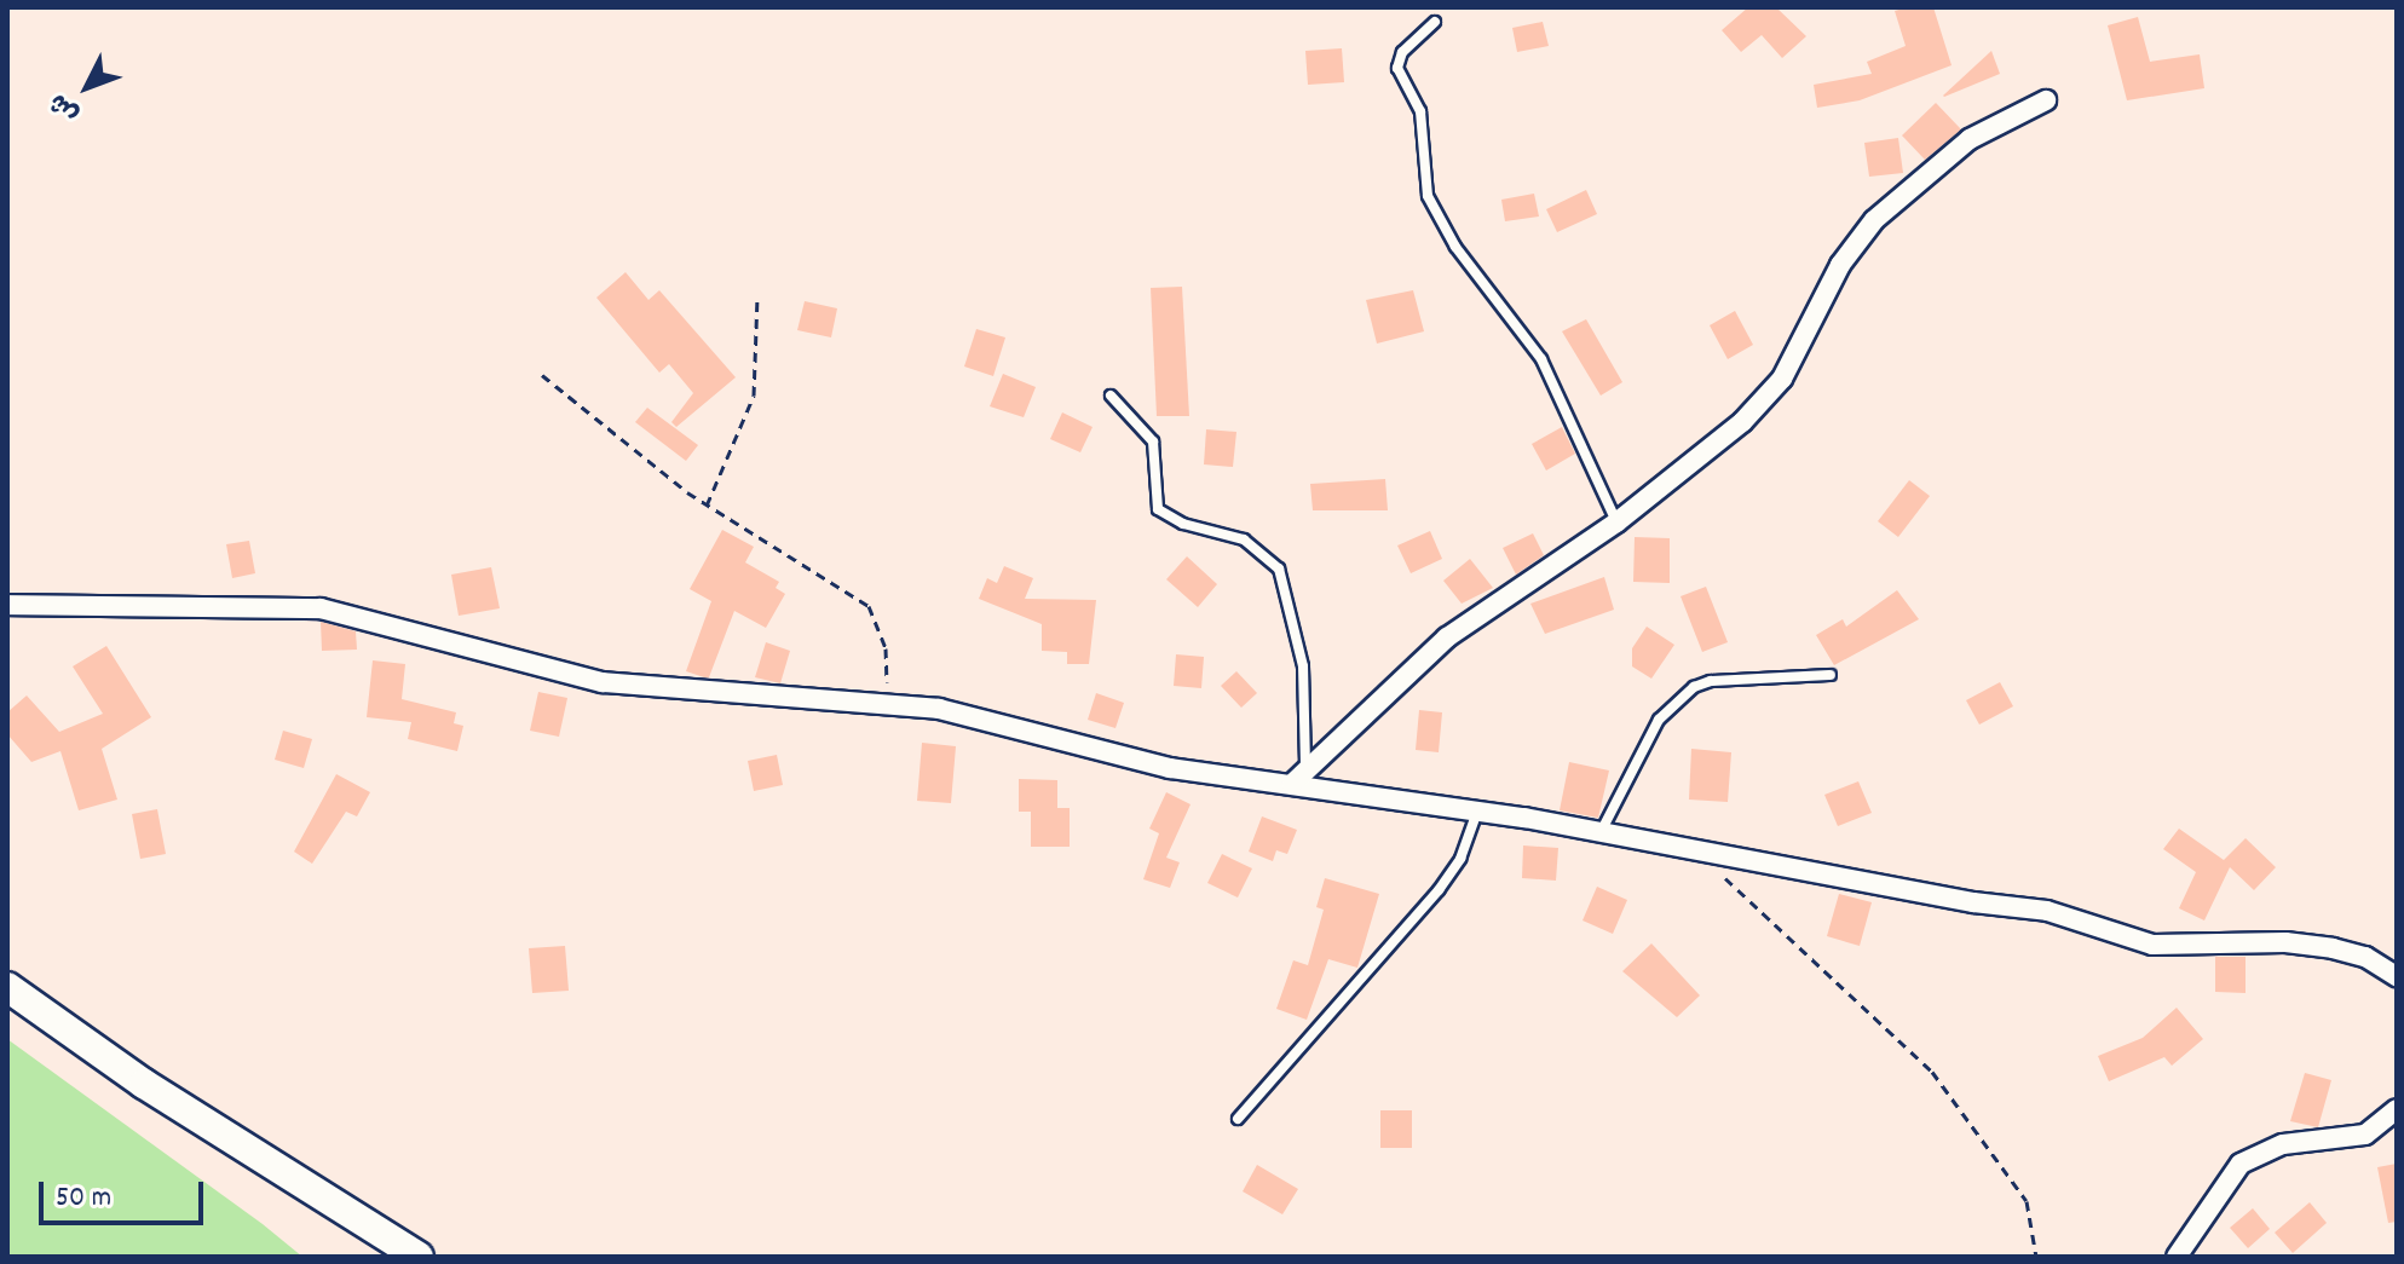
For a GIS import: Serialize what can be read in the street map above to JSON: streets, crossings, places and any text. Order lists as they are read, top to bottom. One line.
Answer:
{"scale_bar":"50 m","north":"bottom left"}
